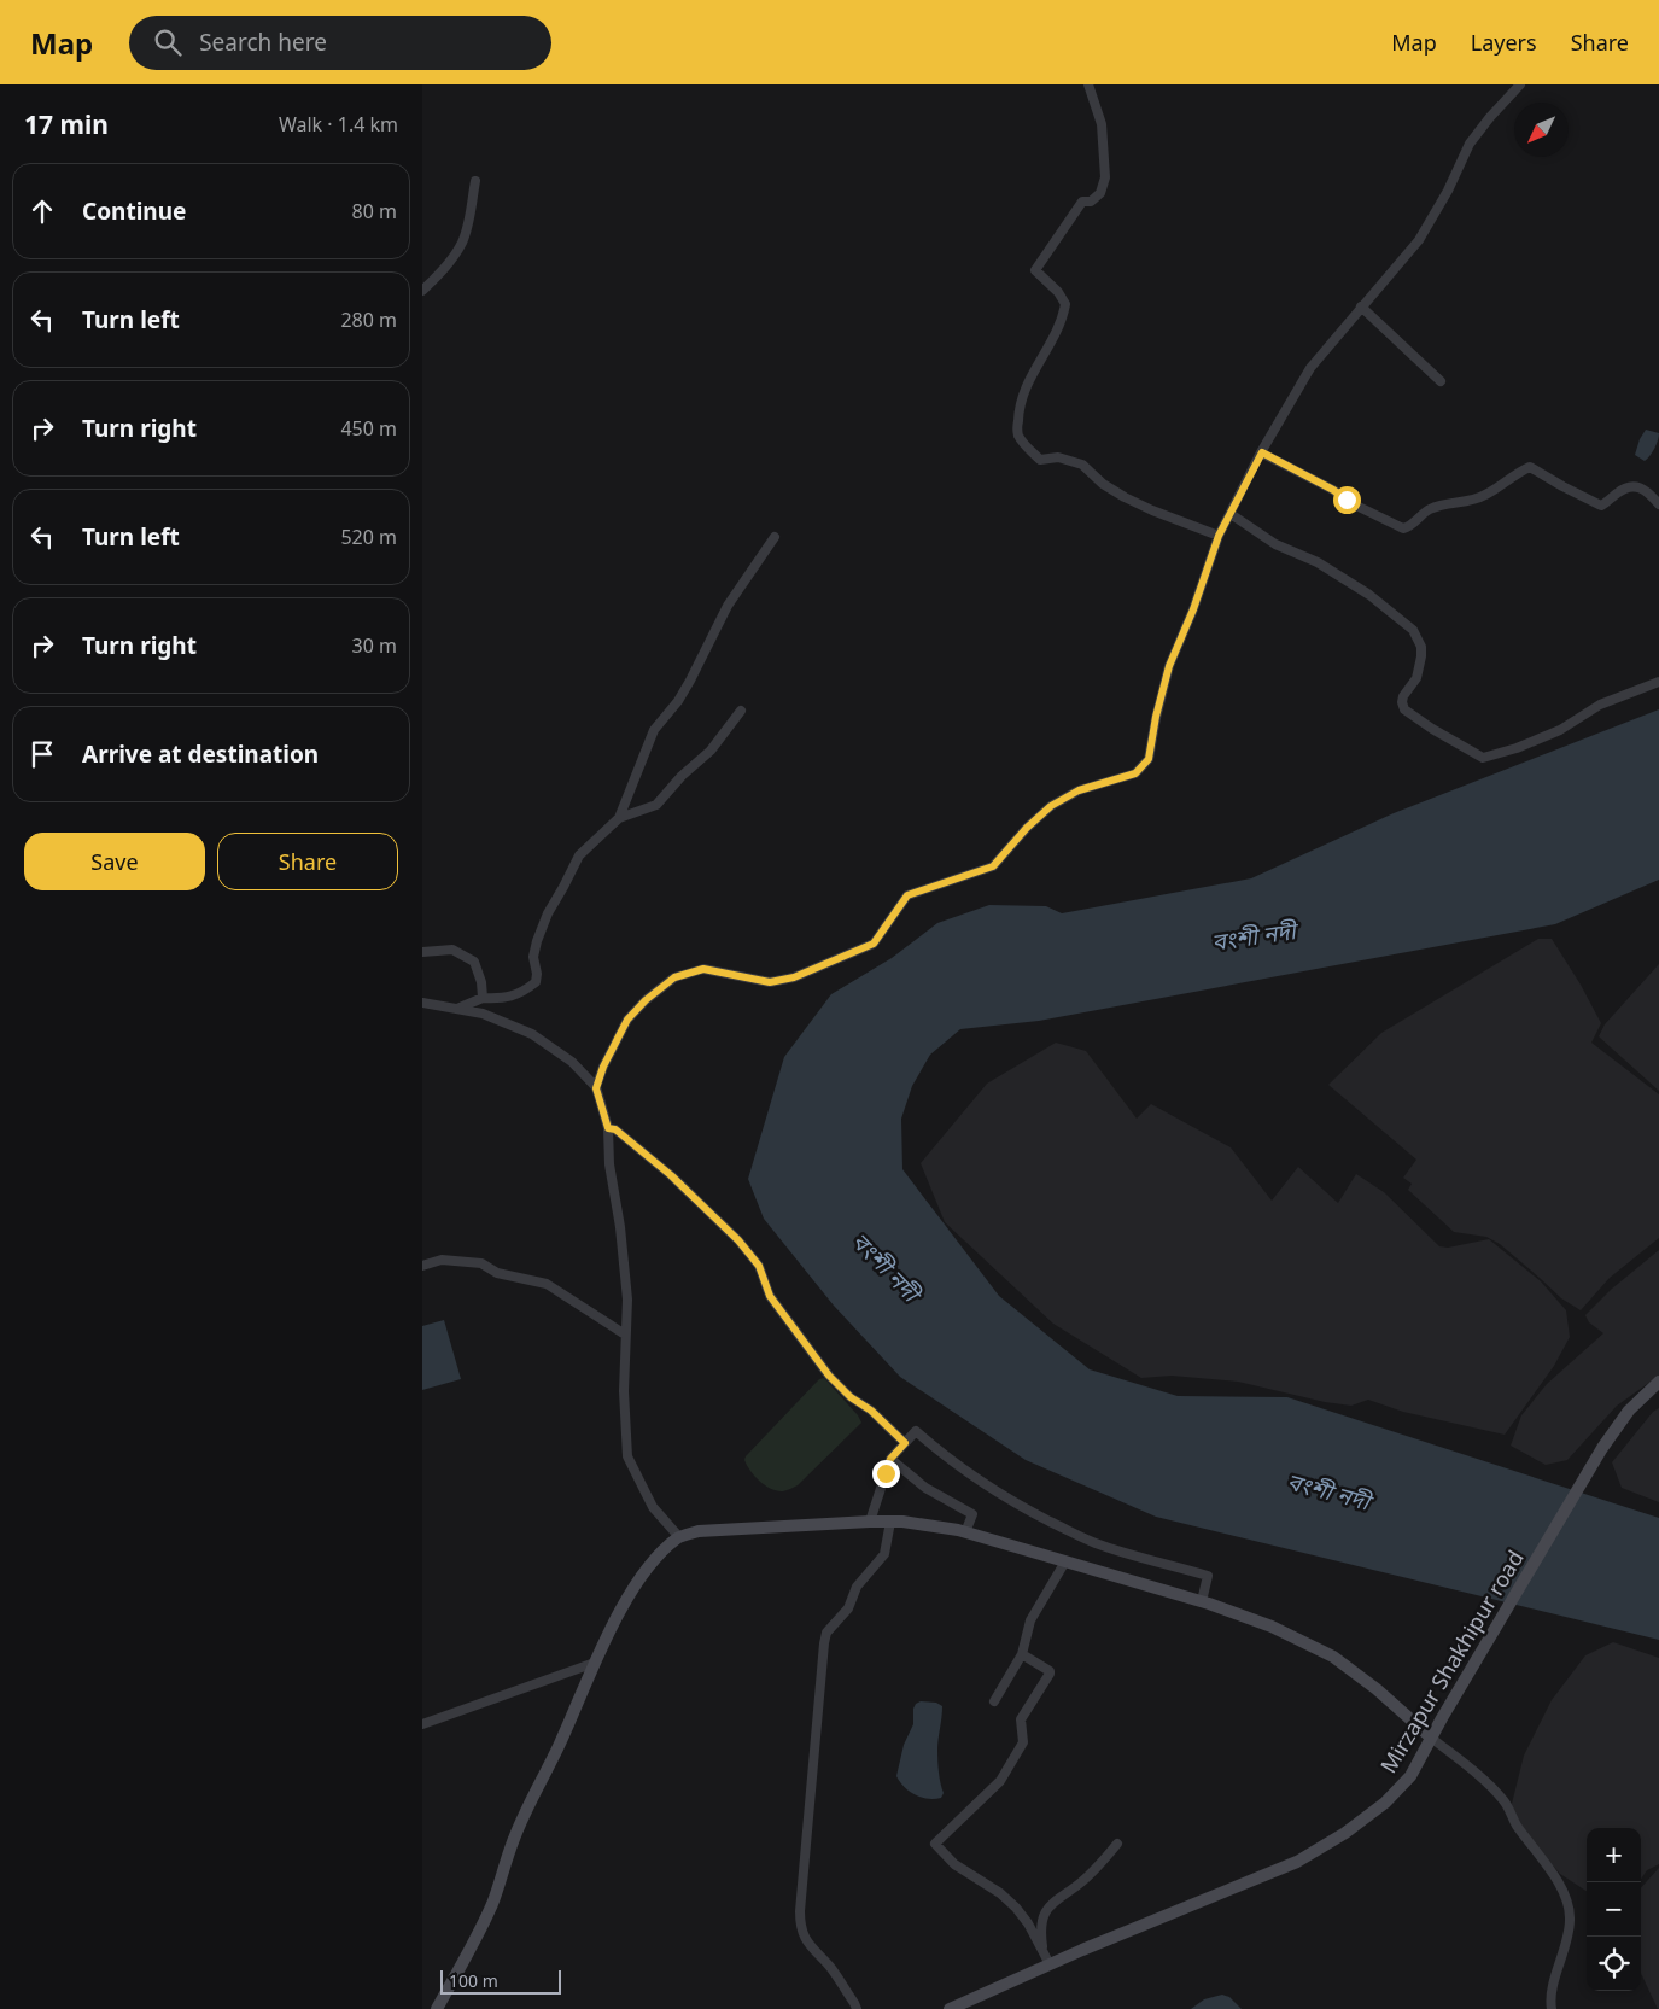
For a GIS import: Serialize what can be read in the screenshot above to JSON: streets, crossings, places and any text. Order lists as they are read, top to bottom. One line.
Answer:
{"streets":{"street":["Mirzapur Shakhipur road"]},"water":["বংশী নদী"],"scale_bar":"100 m","north":"bottom left","page":{"header":"Map","search":"Search here","nav":["Map","Layers","Share"],"heading":["17 min","Walk · 1.4 km"],"list":[["Continue","80 m"],["Turn left","280 m"],["Turn right","450 m"],["Turn left","520 m"],["Turn right","30 m"],"Arrive at destination"],"buttons":["Save","Share"],"map_buttons":["+","−"],"scale":"100 m"}}
